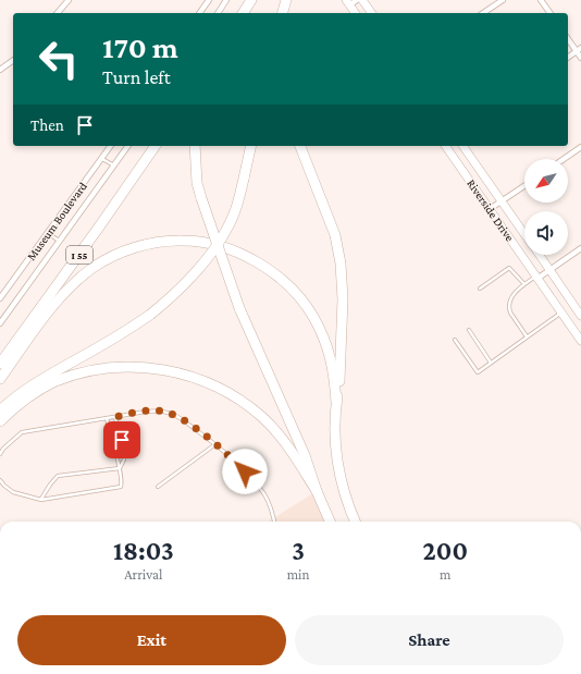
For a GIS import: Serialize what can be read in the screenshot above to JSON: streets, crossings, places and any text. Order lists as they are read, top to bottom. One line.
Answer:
{"streets":{"highway":["I 55"],"street":["Riverside Drive","Museum Boulevard"]},"north":"bottom left","page":{"turn":["170 m","Turn left"],"then":"Then","eta":["18:03","Arrival","3","min","200","m"],"buttons":["Exit","Share"]}}
